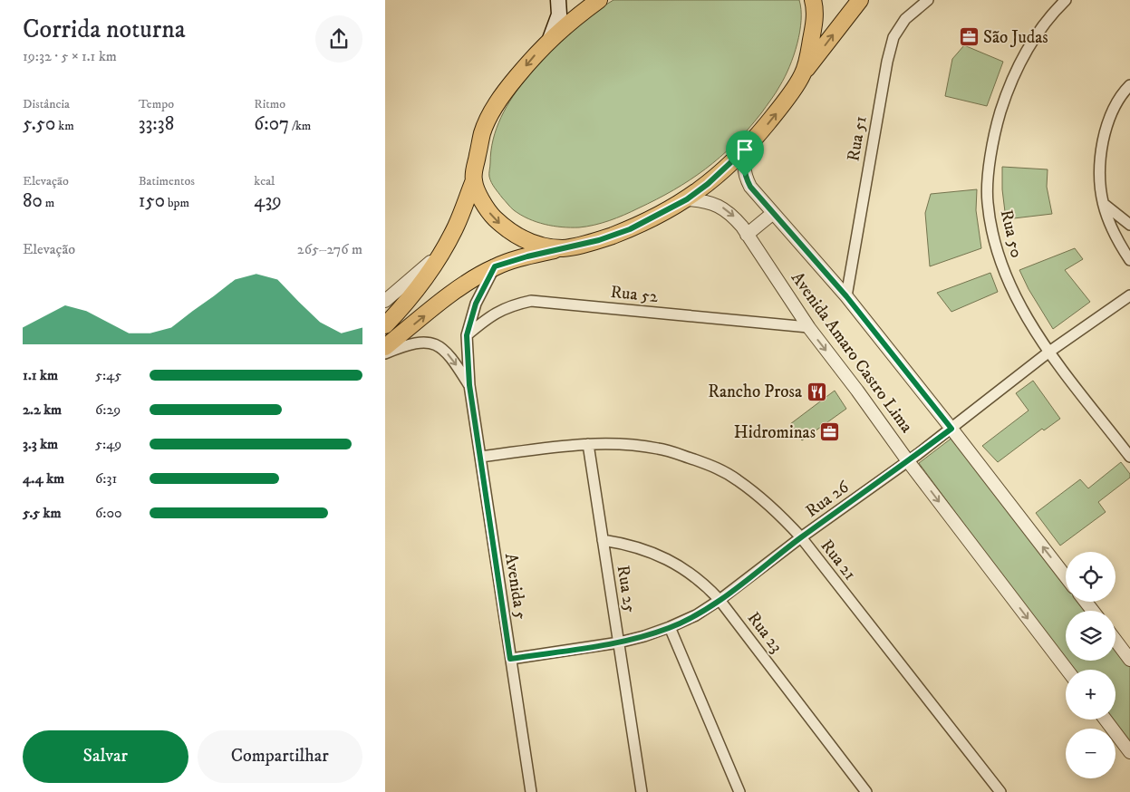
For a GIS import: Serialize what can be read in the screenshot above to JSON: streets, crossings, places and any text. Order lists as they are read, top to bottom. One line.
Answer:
{"streets":{"street":["Rua 51","Rua 50","Rua 52","Avenida Amaro Castro Lima","Rua 26","Rua 21","Avenida 5","Rua 25","Rua 23"]},"crossings":[["Rua 51","Avenida Amaro Castro Lima"],["Rua 50","Rua 26"],["Rua 52","Avenida Amaro Castro Lima"],["Rua 52","Avenida 5"],["Avenida Amaro Castro Lima","Rua 26"],["Rua 26","Rua 21"],["Rua 26","Avenida 5"],["Rua 26","Rua 25"],["Rua 26","Rua 23"],["Rua 21","Avenida 5"],["Rua 21","Rua 25"],["Rua 25","Rua 23"]],"places":{"office":["São Judas","Hidrominas"],"restaurant":["Rancho Prosa"]},"page":{"heading":["Corrida noturna","19:32 · 5 × 1.1 km"],"stats":[["Distância","5.50 km"],["Tempo","33:38"],["Ritmo","6:07 /km"],["Elevação","80 m"],["Batimentos","150 bpm"],["kcal","439"]],"chart":["Elevação","265–276 m"],"list":[{"name":"1.1 km","note":"5:45"},{"name":"2.2 km","note":"6:29"},{"name":"3.3 km","note":"5:49"},{"name":"4.4 km","note":"6:31"},{"name":"5.5 km","note":"6:00"}],"map_buttons":["+","−"],"buttons":["Salvar","Compartilhar"]}}
